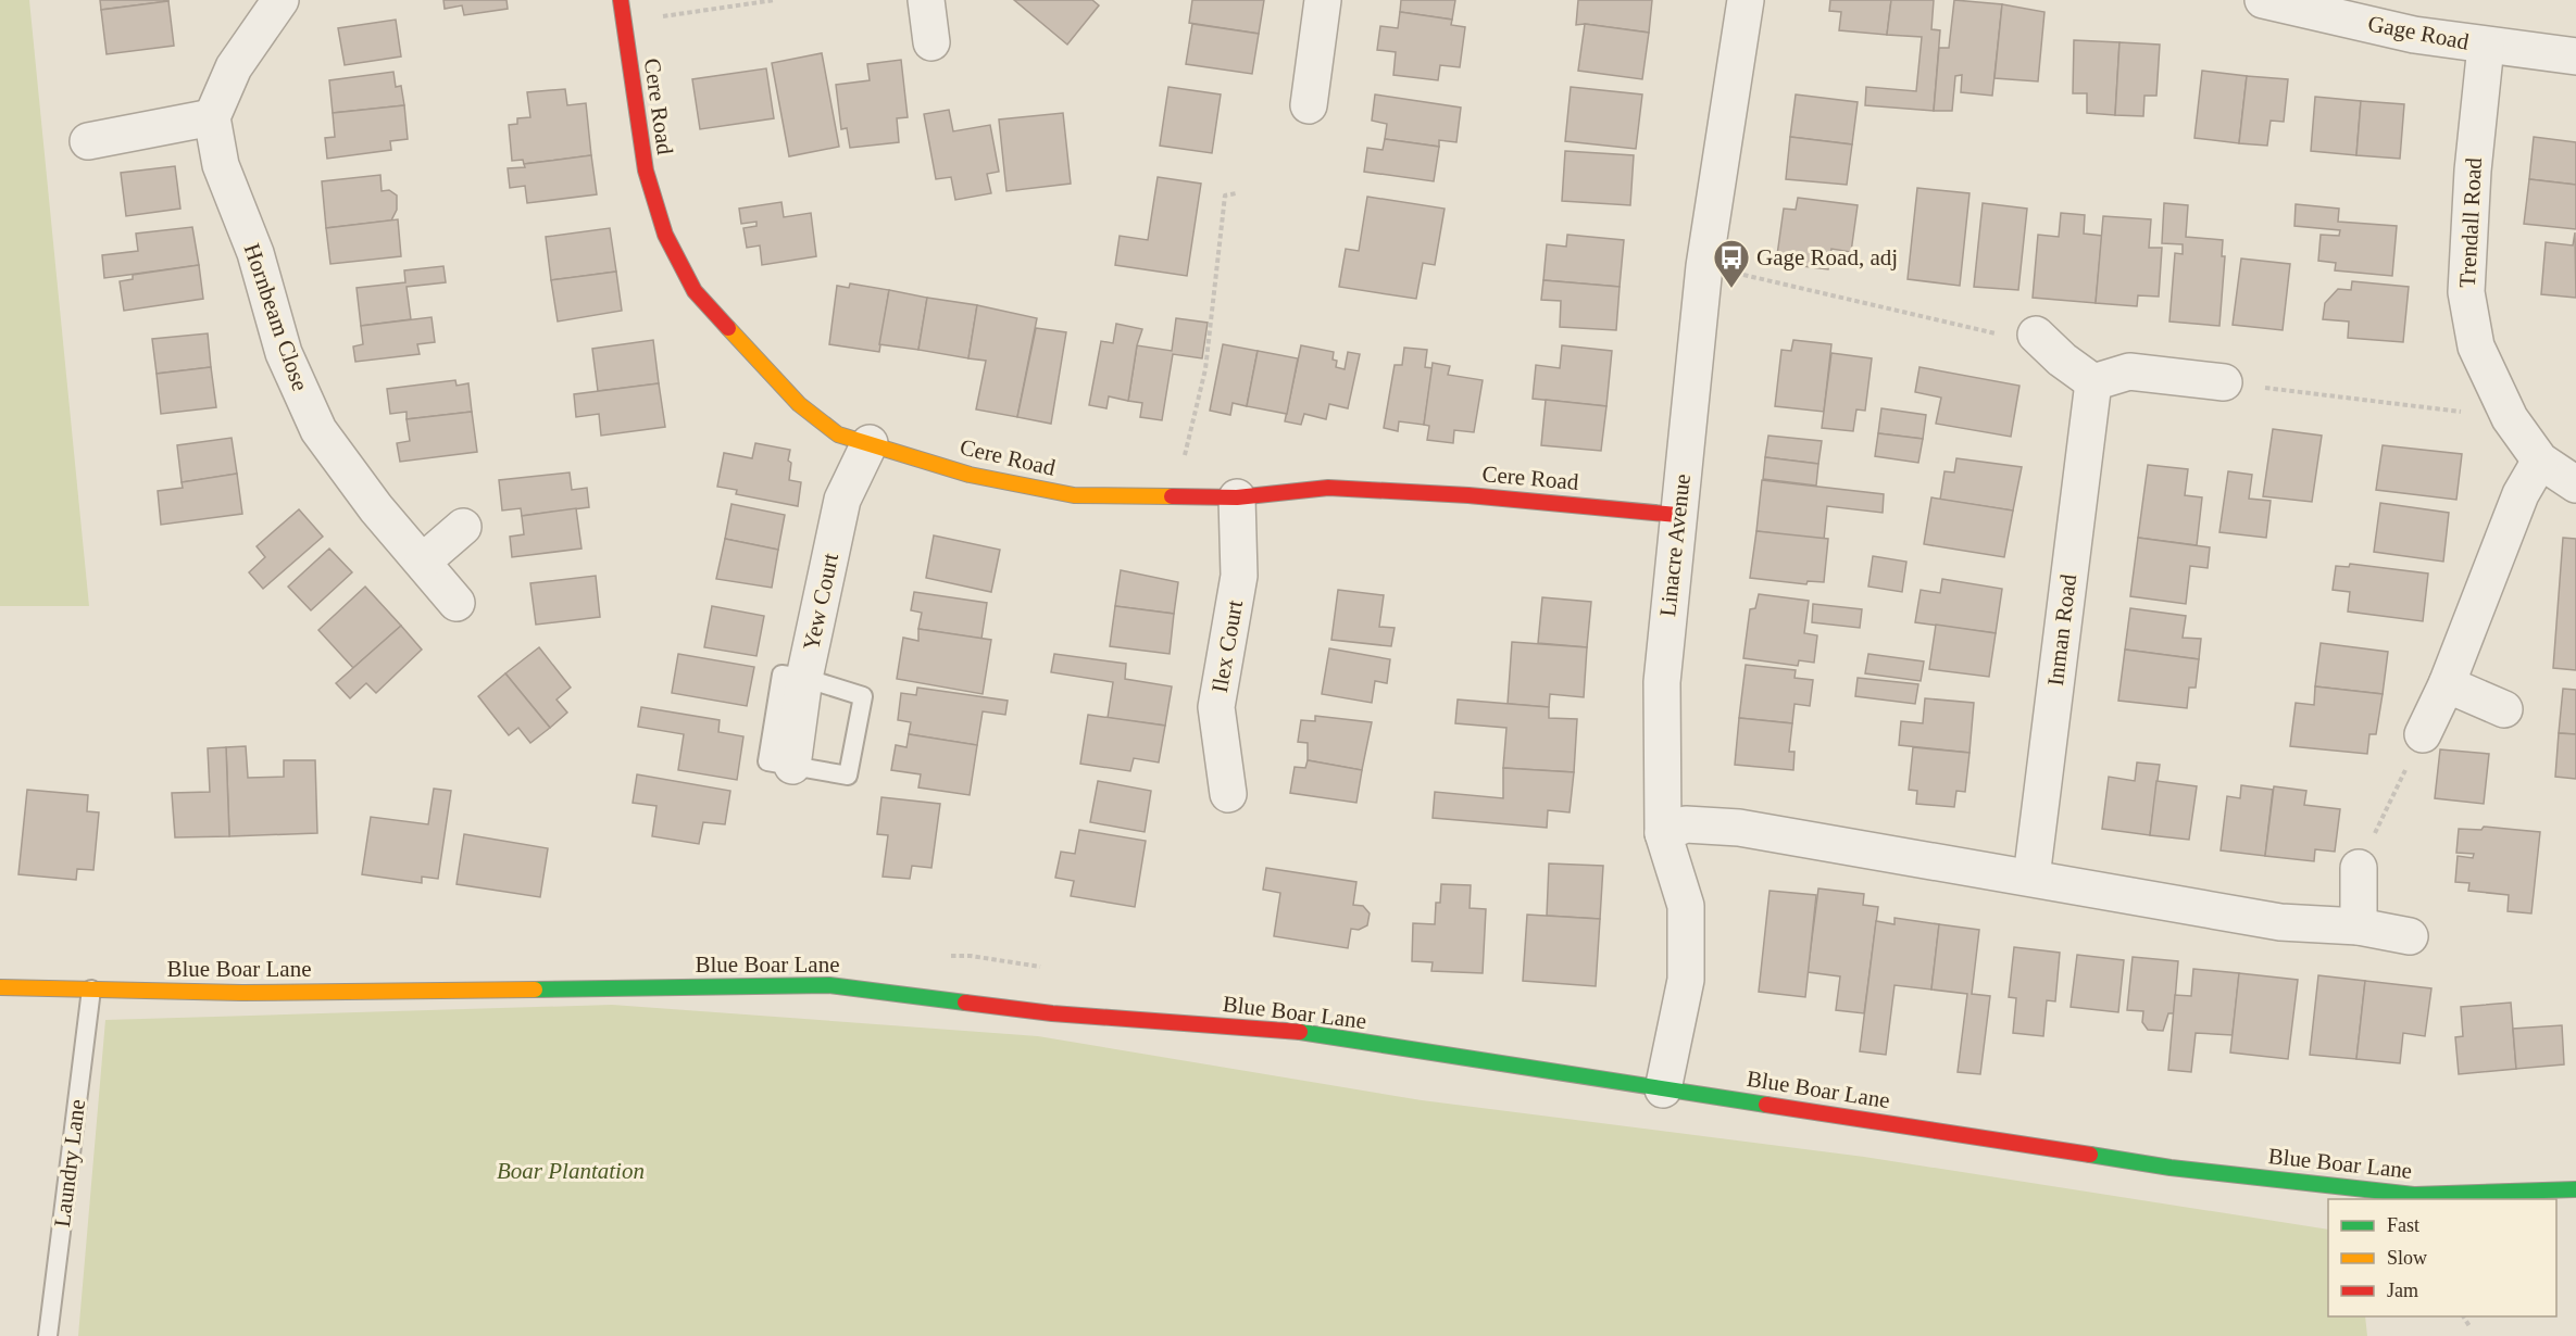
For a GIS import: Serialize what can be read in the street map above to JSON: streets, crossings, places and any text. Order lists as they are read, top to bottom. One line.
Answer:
{"streets":{"street":["Gage Road","Cere Road","Trendall Road","Hornbeam Close","Linacre Avenue","Yew Court","Inman Road","Ilex Court","Blue Boar Lane"],"lane":["Laundry Lane"]},"crossings":[["Gage Road","Trendall Road"],["Cere Road","Linacre Avenue"],["Cere Road","Yew Court"],["Cere Road","Ilex Court"],["Linacre Avenue","Blue Boar Lane"],["Blue Boar Lane","Laundry Lane"]],"parks":["Boar Plantation"],"places":{"bus stop":["Gage Road, adj"]},"legend":["Fast","Slow","Jam"]}
